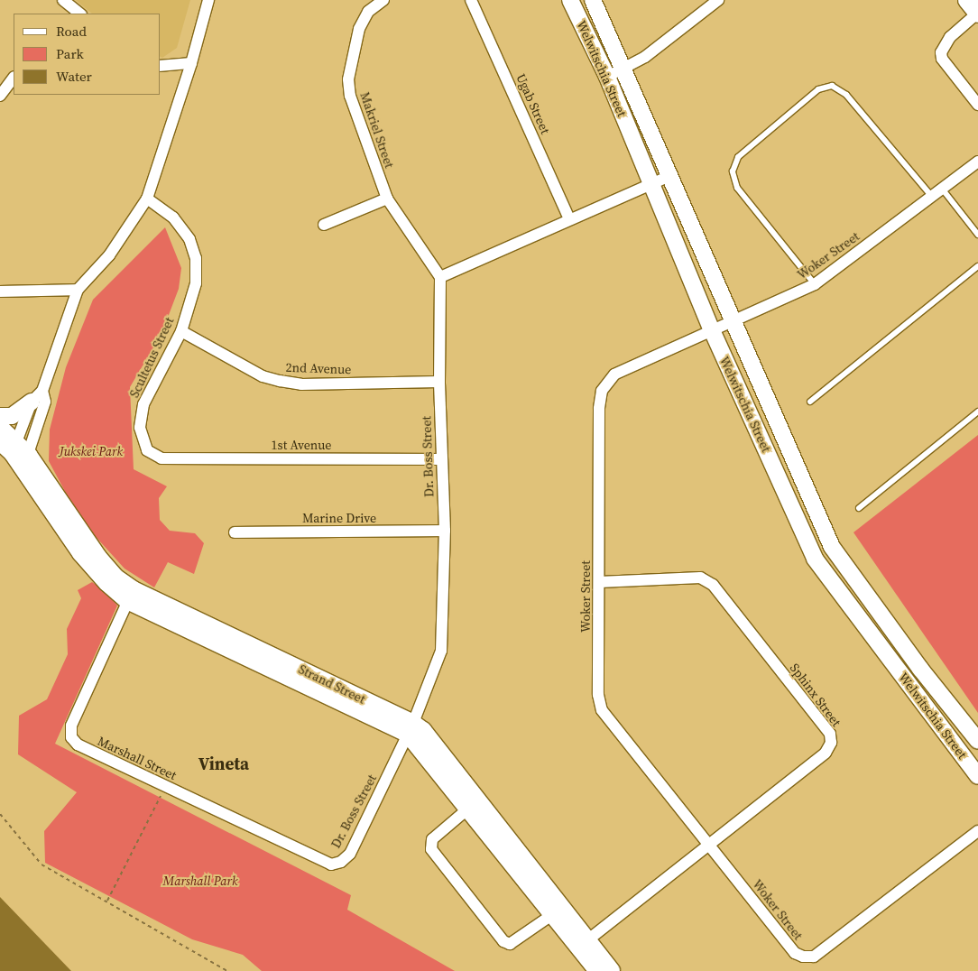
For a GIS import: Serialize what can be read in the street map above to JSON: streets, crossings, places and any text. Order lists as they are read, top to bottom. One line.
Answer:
{"streets":{"street":["Welwitschia Street","Ugab Street","Makriel Street","Woker Street","Scultetus Street","2nd Avenue","1st Avenue","Dr. Boss Street","Marine Drive","Strand Street","Sphinx Street","Marshall Street"]},"crossings":[["Welwitschia Street","Woker Street"],["Makriel Street","Dr. Boss Street"],["Woker Street","Sphinx Street"],["Scultetus Street","2nd Avenue"],["Scultetus Street","1st Avenue"],["2nd Avenue","Dr. Boss Street"],["1st Avenue","Dr. Boss Street"],["Dr. Boss Street","Marine Drive"],["Dr. Boss Street","Strand Street"],["Dr. Boss Street","Marshall Street"],["Strand Street","Sphinx Street"],["Strand Street","Marshall Street"]],"districts":["Vineta"],"parks":["Jukskei Park","Marshall Park"],"legend":["Road","Park","Water"]}
